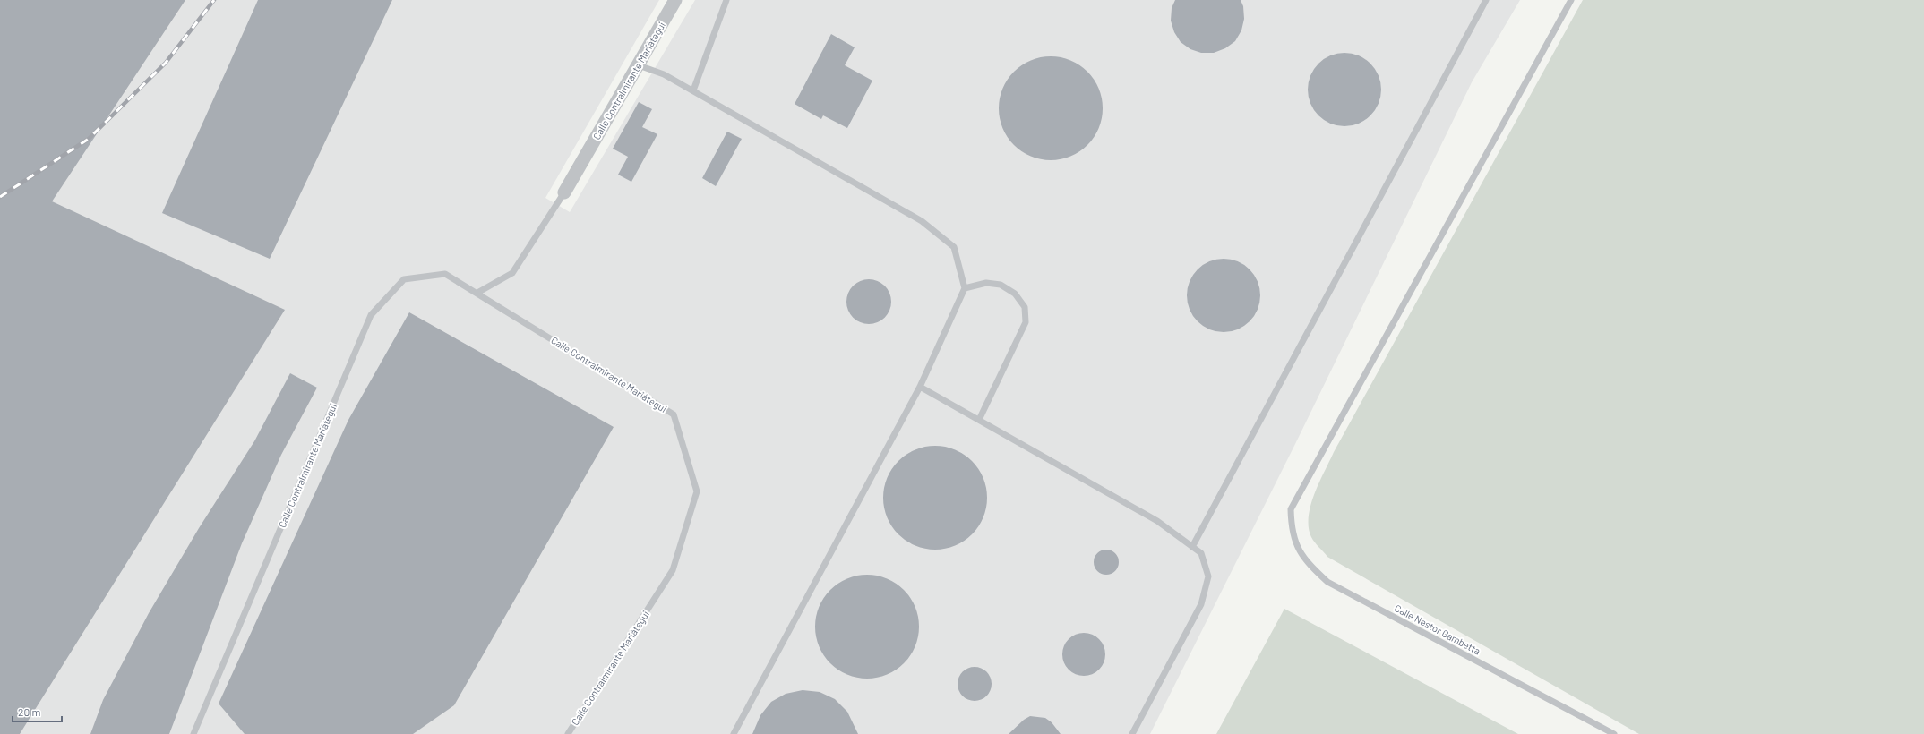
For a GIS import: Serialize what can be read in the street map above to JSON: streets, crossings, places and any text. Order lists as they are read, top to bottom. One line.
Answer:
{"streets":{"street":["Calle Contralmirante Mariátegui"],"lane":["Calle Nestor Gambetta"]},"scale_bar":"20 m"}
